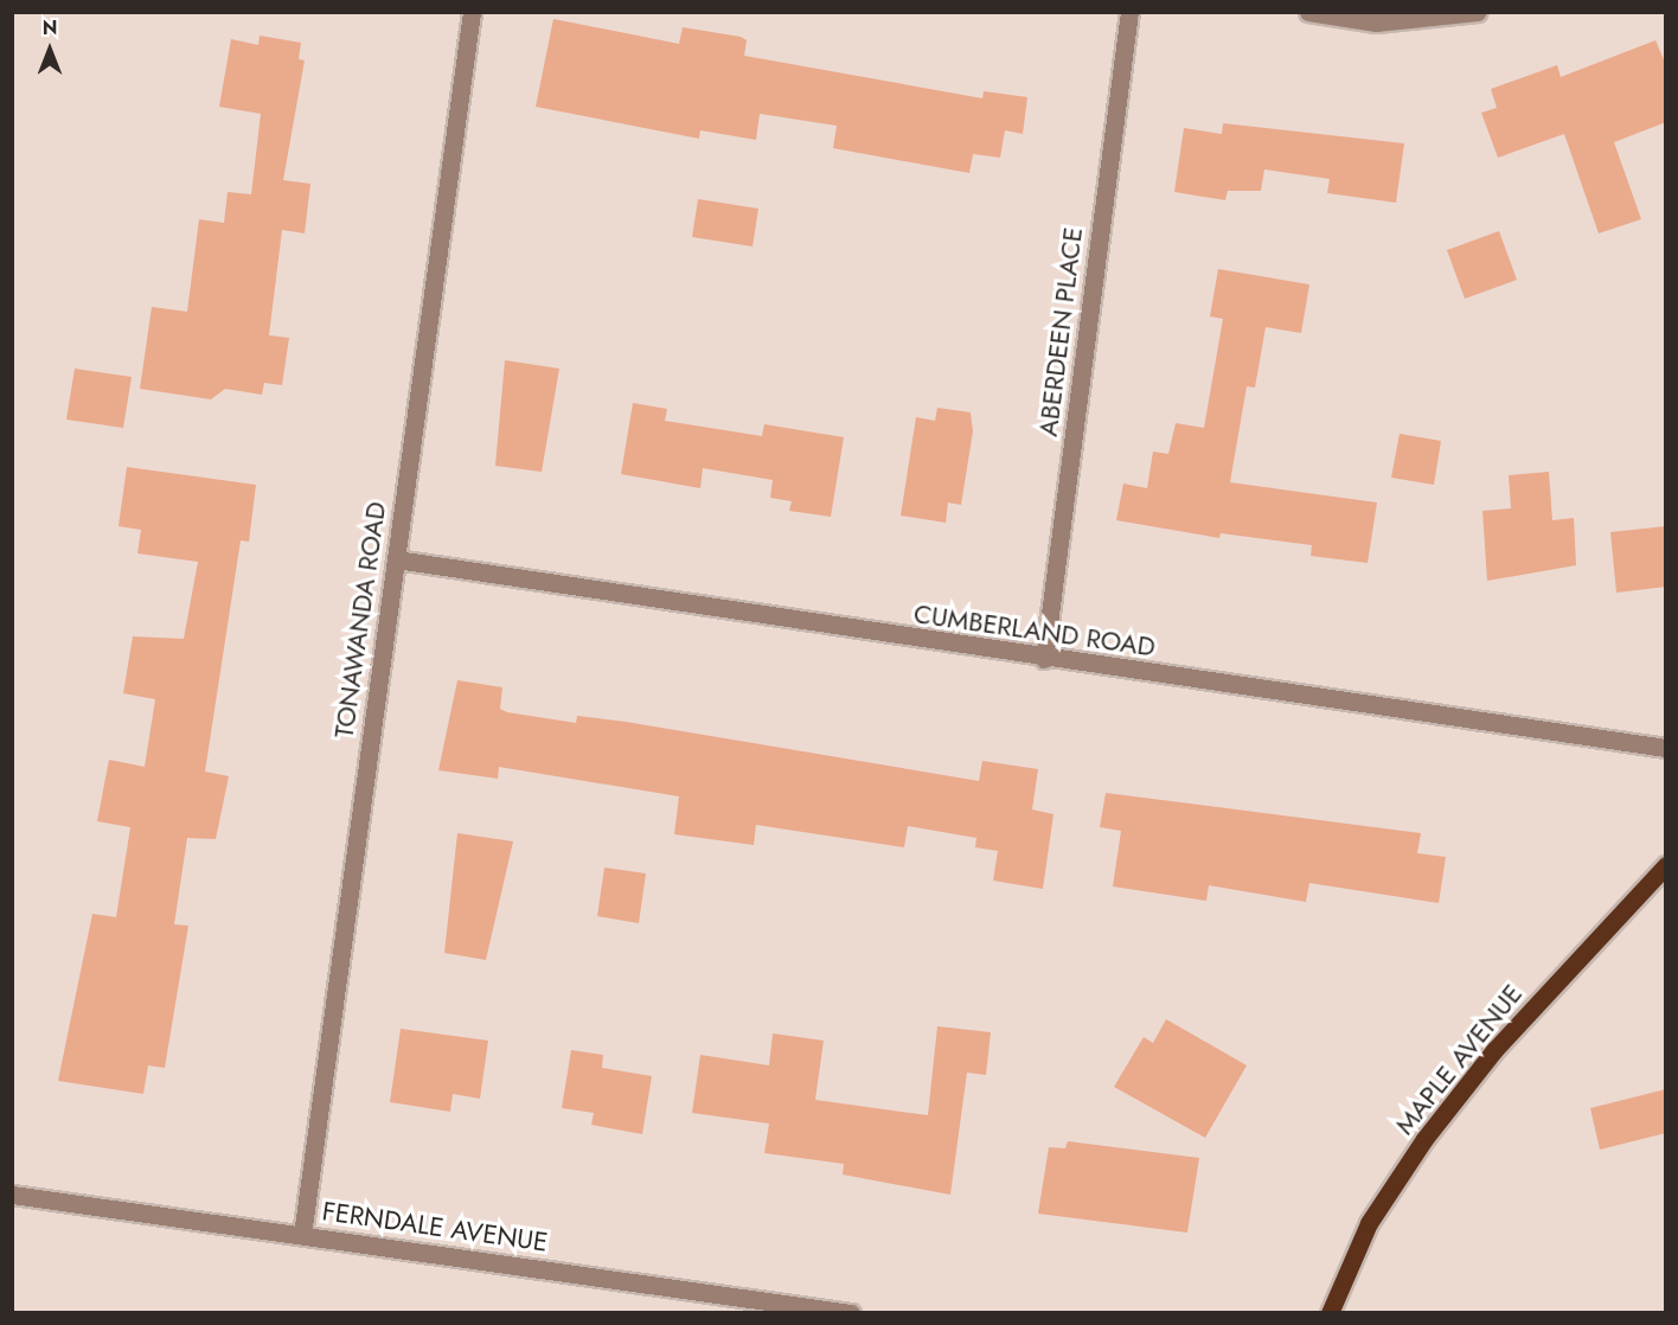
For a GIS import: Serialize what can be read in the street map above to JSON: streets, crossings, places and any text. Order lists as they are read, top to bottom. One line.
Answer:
{"streets":{"main road":["MAPLE AVENUE"],"street":["ABERDEEN PLACE","TONAWANDA ROAD","CUMBERLAND ROAD","FERNDALE AVENUE"]},"crossings":[["ABERDEEN PLACE","CUMBERLAND ROAD"],["TONAWANDA ROAD","CUMBERLAND ROAD"],["TONAWANDA ROAD","FERNDALE AVENUE"]],"north":"top"}
